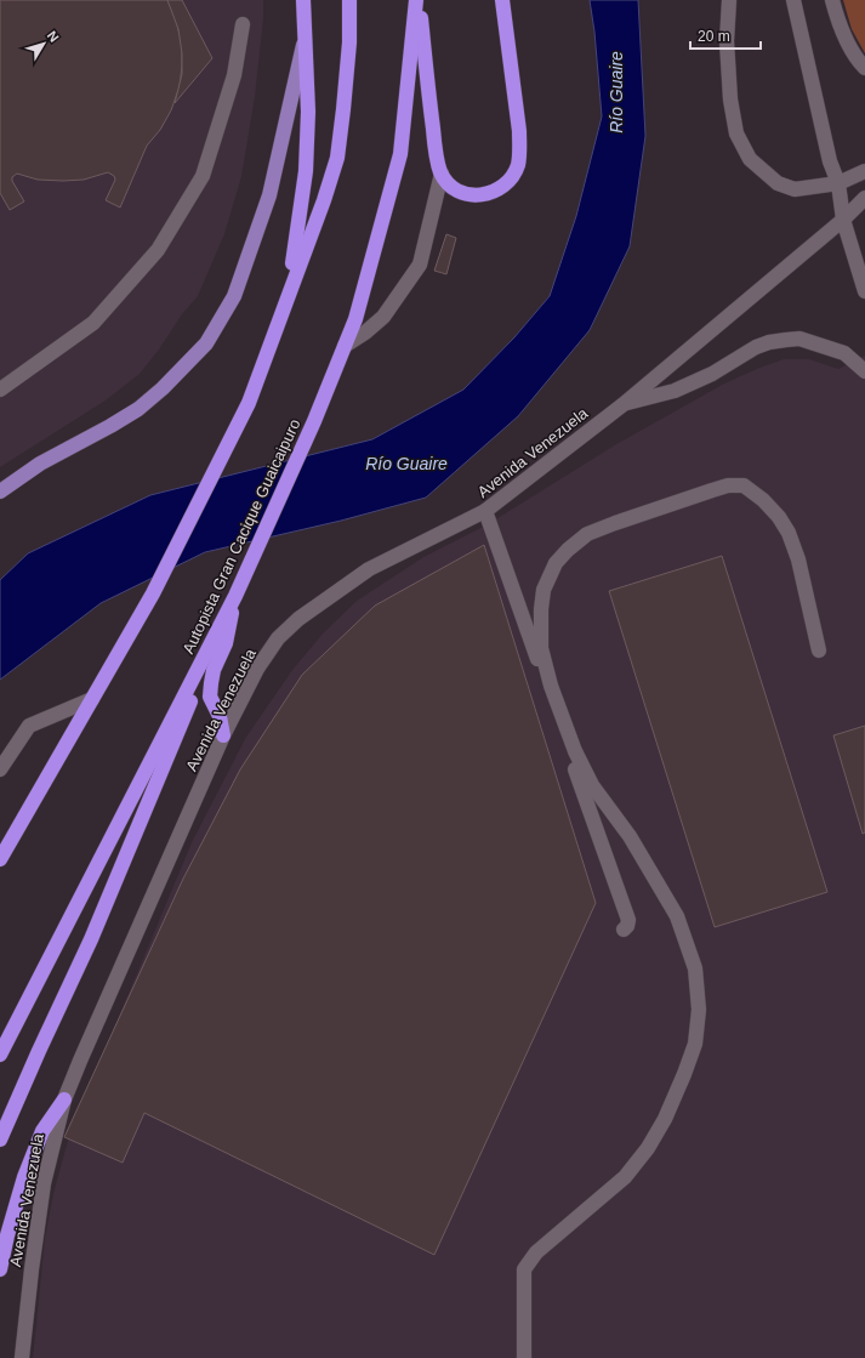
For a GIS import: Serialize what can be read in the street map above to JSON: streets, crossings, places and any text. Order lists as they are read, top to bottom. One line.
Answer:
{"streets":{"highway":["Autopista Gran Cacique Guaicaipuro"],"street":["Avenida Venezuela"]},"water":["Río Guaire"],"scale_bar":"20 m","north":"top right"}
